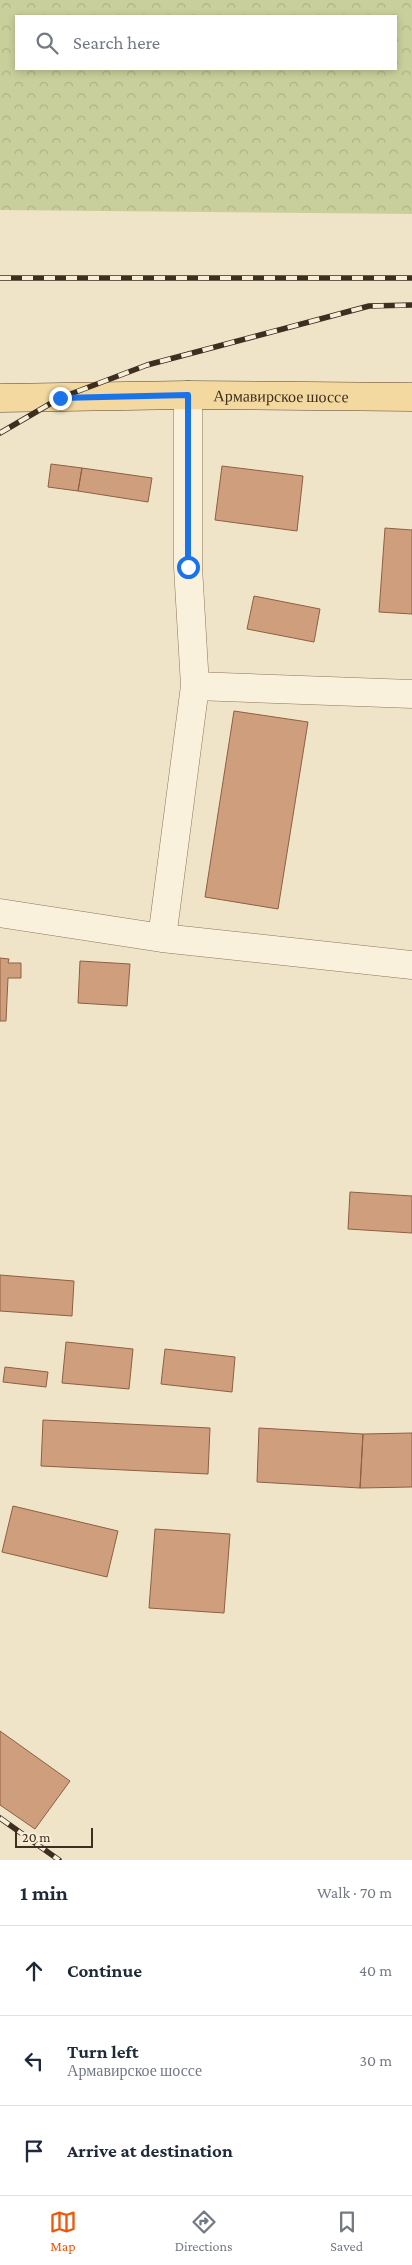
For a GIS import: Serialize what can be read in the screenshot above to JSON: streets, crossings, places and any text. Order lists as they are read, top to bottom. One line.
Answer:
{"streets":{"main road":["Армавирское шоссе"]},"scale_bar":"20 m","page":{"search":"Search here","scale":"20 m","heading":["1 min","Walk · 70 m"],"list":[["Continue","40 m"],["Turn left","Армавирское шоссе","30 m"],"Arrive at destination"],"nav":["Map","Directions","Saved"]}}
